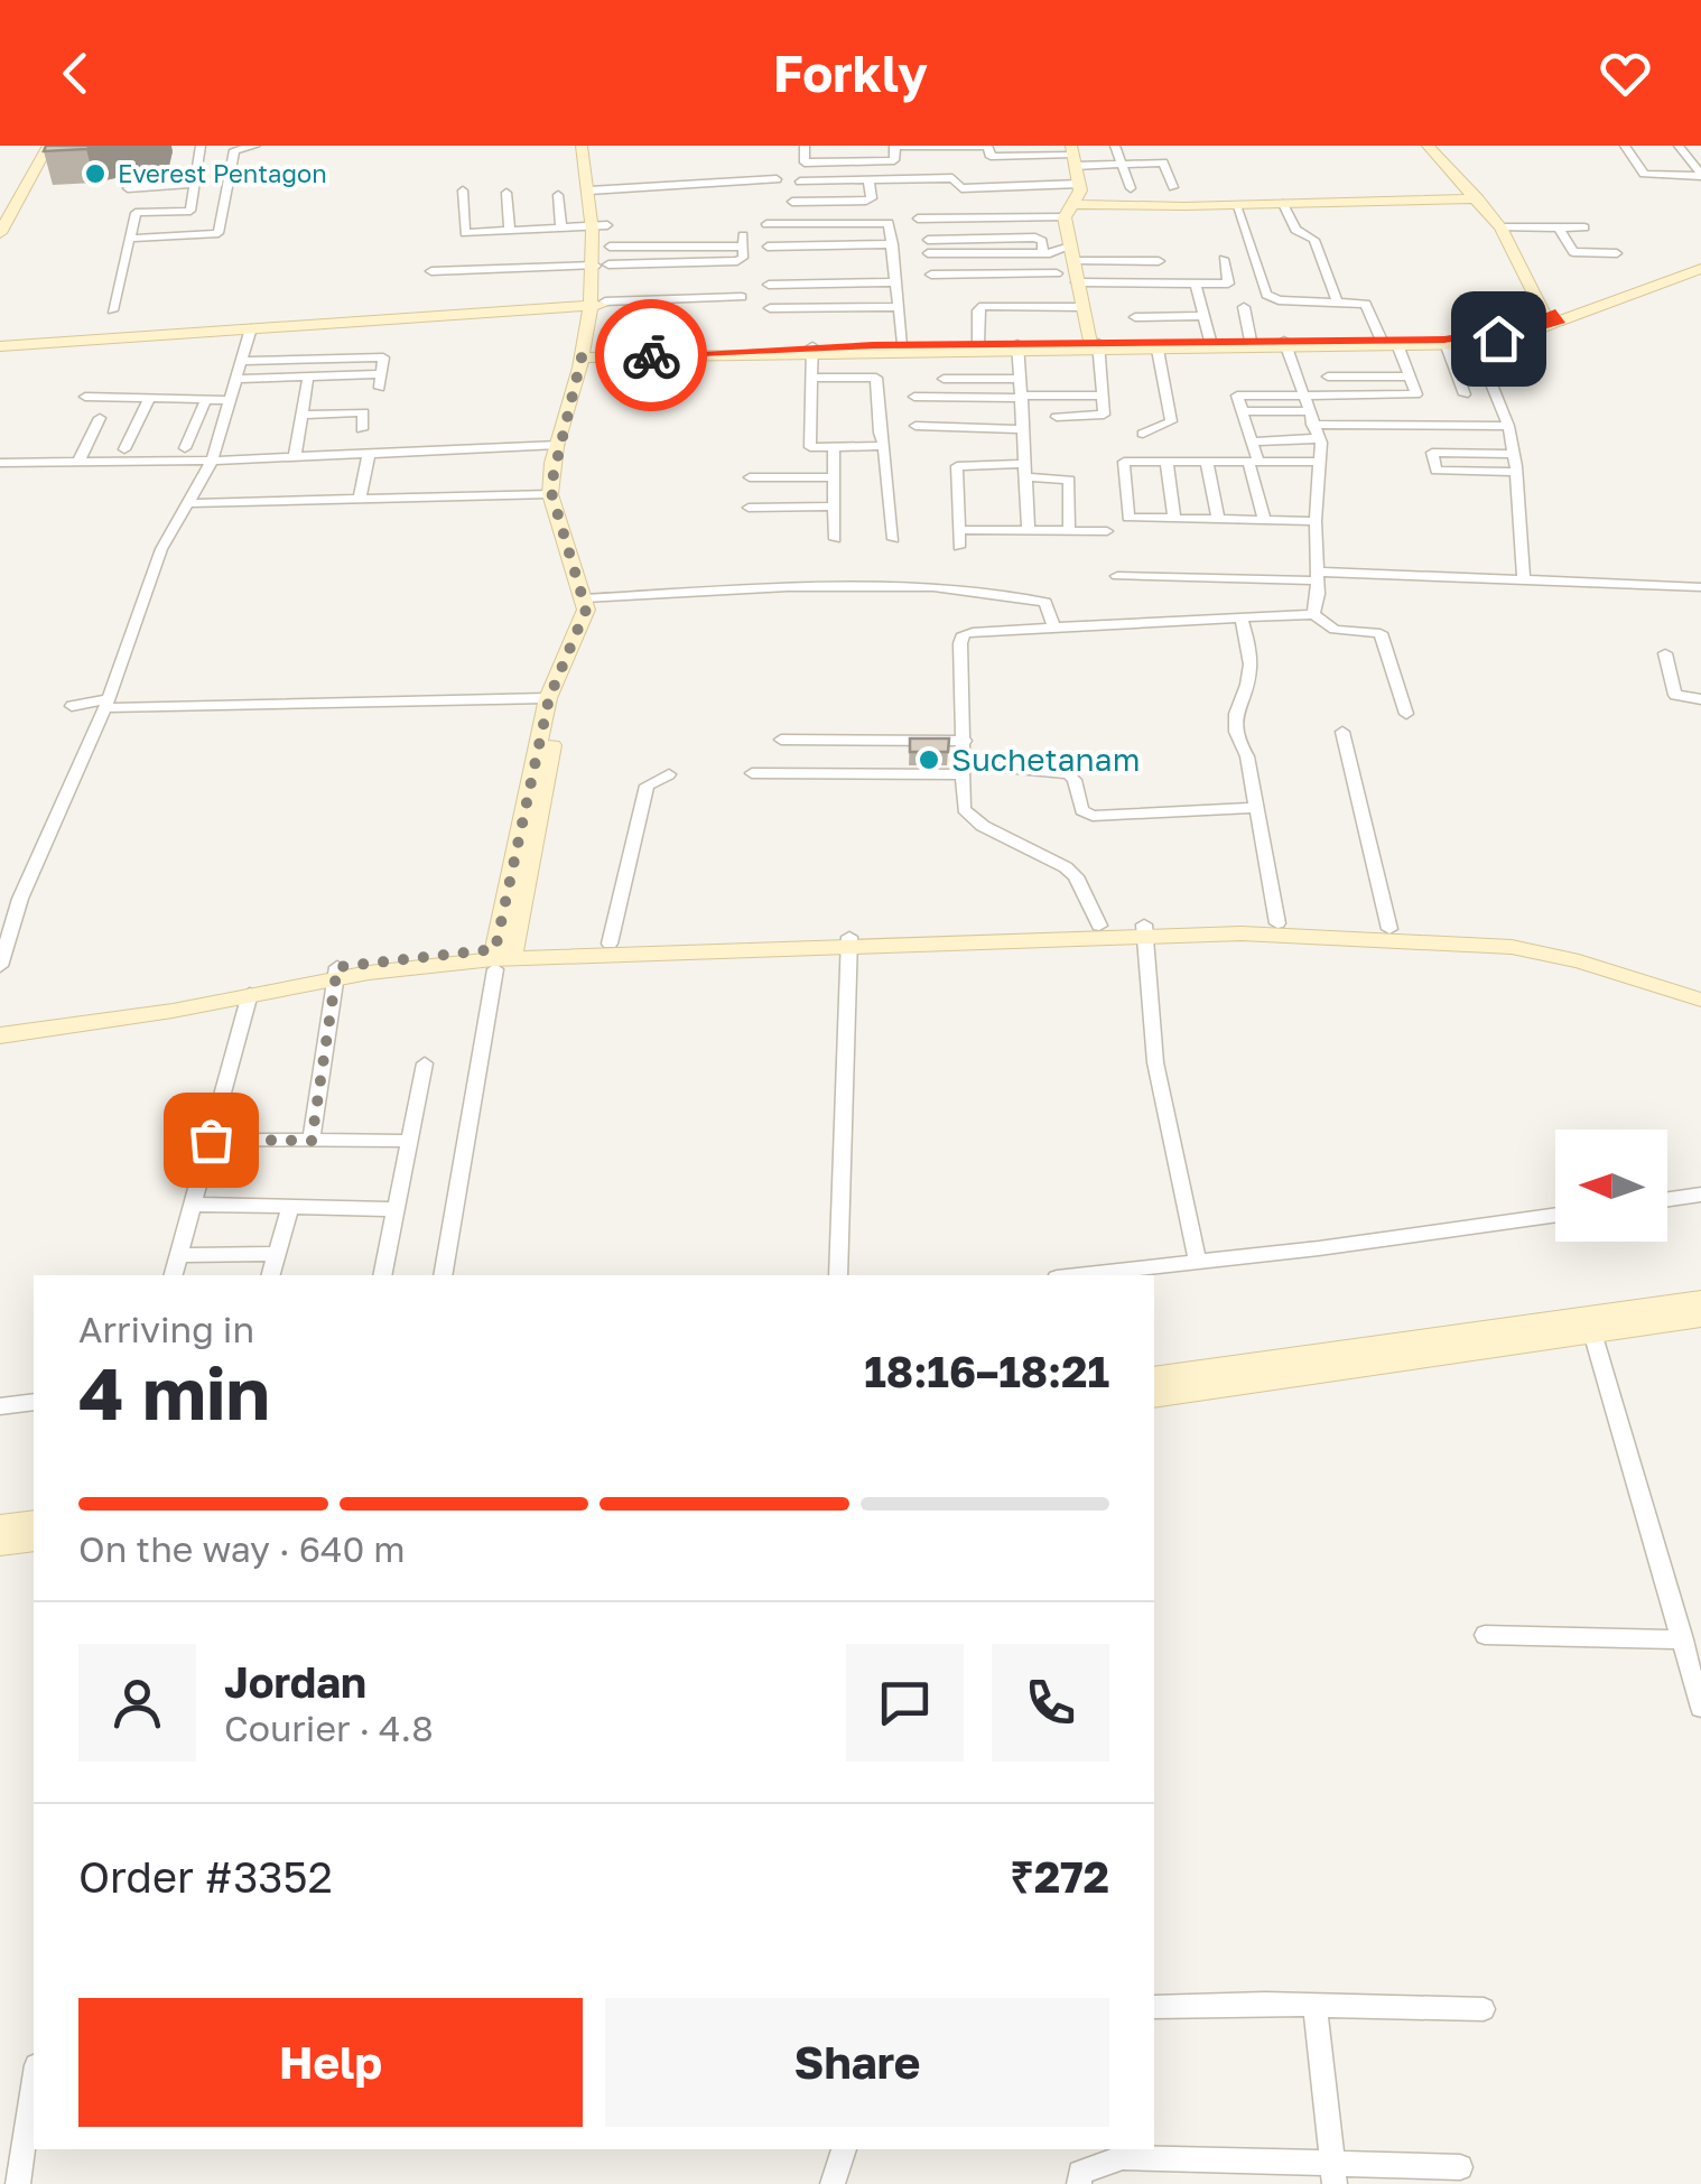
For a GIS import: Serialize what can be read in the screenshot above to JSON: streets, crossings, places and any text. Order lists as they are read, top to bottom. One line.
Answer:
{"places":["Everest Pentagon","Suchetanam"],"north":"left","page":{"header":"Forkly","heading":["4 min","Arriving in","18:16–18:21"],"panel":["Jordan","Courier · 4.8","Order #3352","₹272"],"bar":"On the way · 640 m","buttons":["Help","Share"]}}
